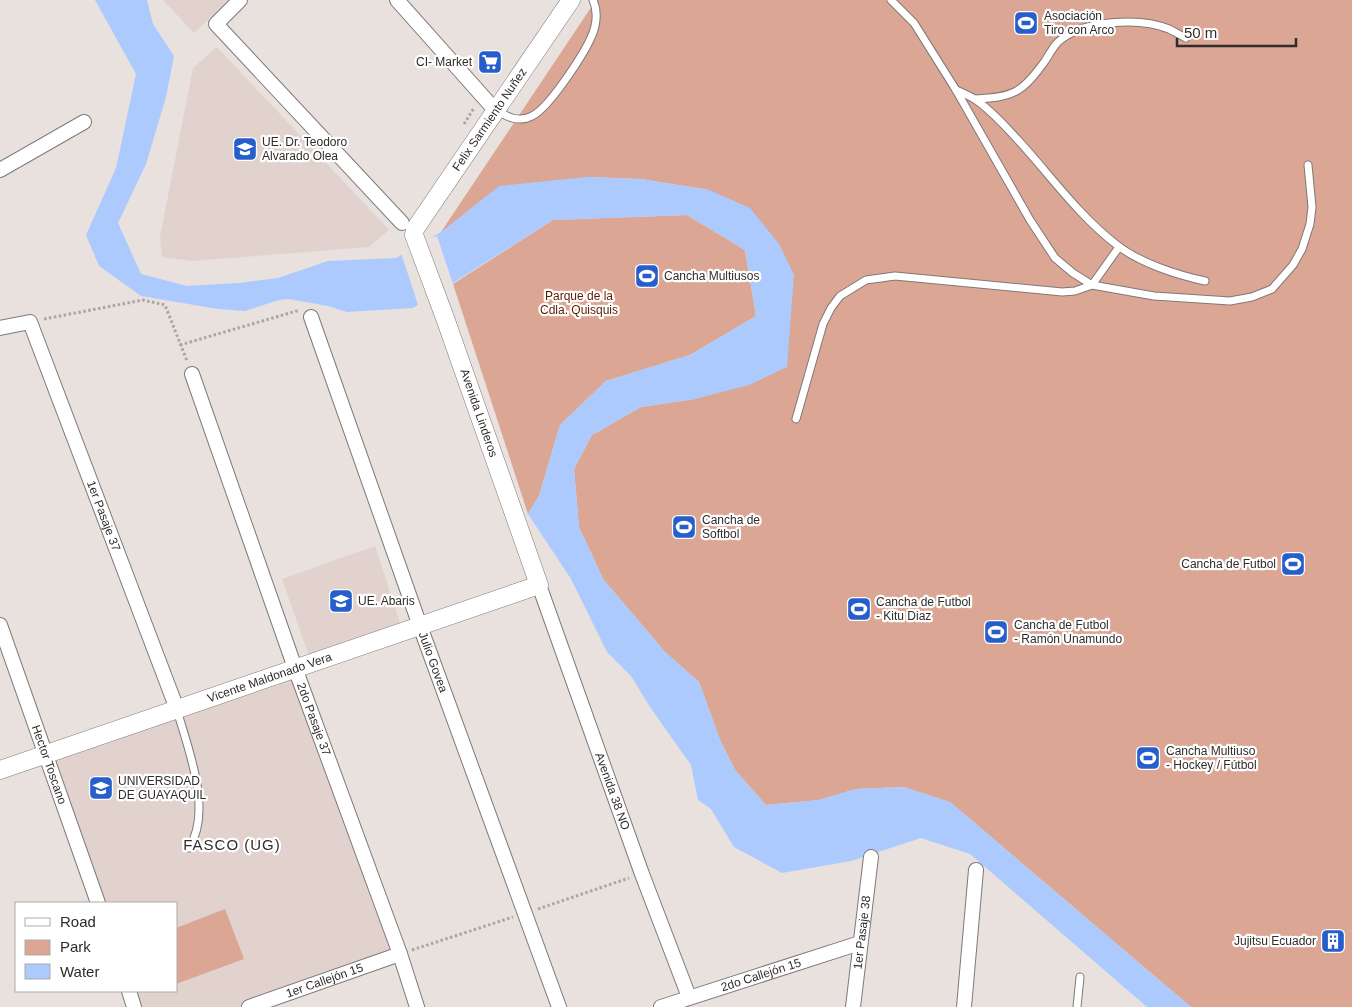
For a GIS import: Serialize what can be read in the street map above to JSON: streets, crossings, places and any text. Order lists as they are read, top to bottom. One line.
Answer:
{"streets":{"street":["Felix Sarmiento Nuñez","Avenida Linderos","1er Pasaje 37","Julio Govea","Vicente Maldonado Vera","2do Pasaje 37","Hector Toscano","Avenida 38 NO","1er Pasaje 38","2do Callejón 15","1er Callejón 15"]},"crossings":[["Felix Sarmiento Nuñez","Avenida Linderos"],["Avenida Linderos","Vicente Maldonado Vera"],["Avenida Linderos","Avenida 38 NO"],["1er Pasaje 37","Vicente Maldonado Vera"],["Julio Govea","Vicente Maldonado Vera"],["Vicente Maldonado Vera","2do Pasaje 37"],["Vicente Maldonado Vera","Hector Toscano"],["Vicente Maldonado Vera","Avenida 38 NO"],["2do Pasaje 37","1er Callejón 15"],["Avenida 38 NO","2do Callejón 15"],["1er Pasaje 38","2do Callejón 15"]],"districts":["FASCO (UG)"],"parks":["Parque de la Cdla. Quisquis"],"places":{"sports":["Asociación Tiro con Arco","Cancha Multiusos","Cancha de Softbol","Cancha de Futbol","Cancha de Futbol - Kitu Diaz","Cancha de Futbol - Ramón Unamundo","Cancha Multiuso - Hockey / Fútbol"],"supermarket":["CI- Market"],"school or university":["UE. Dr. Teodoro Alvarado Olea","UE. Abaris","UNIVERSIDAD DE GUAYAQUIL"],"building":["Jujitsu Ecuador"]},"legend":["Road","Park","Water"],"scale_bar":"50 m"}
